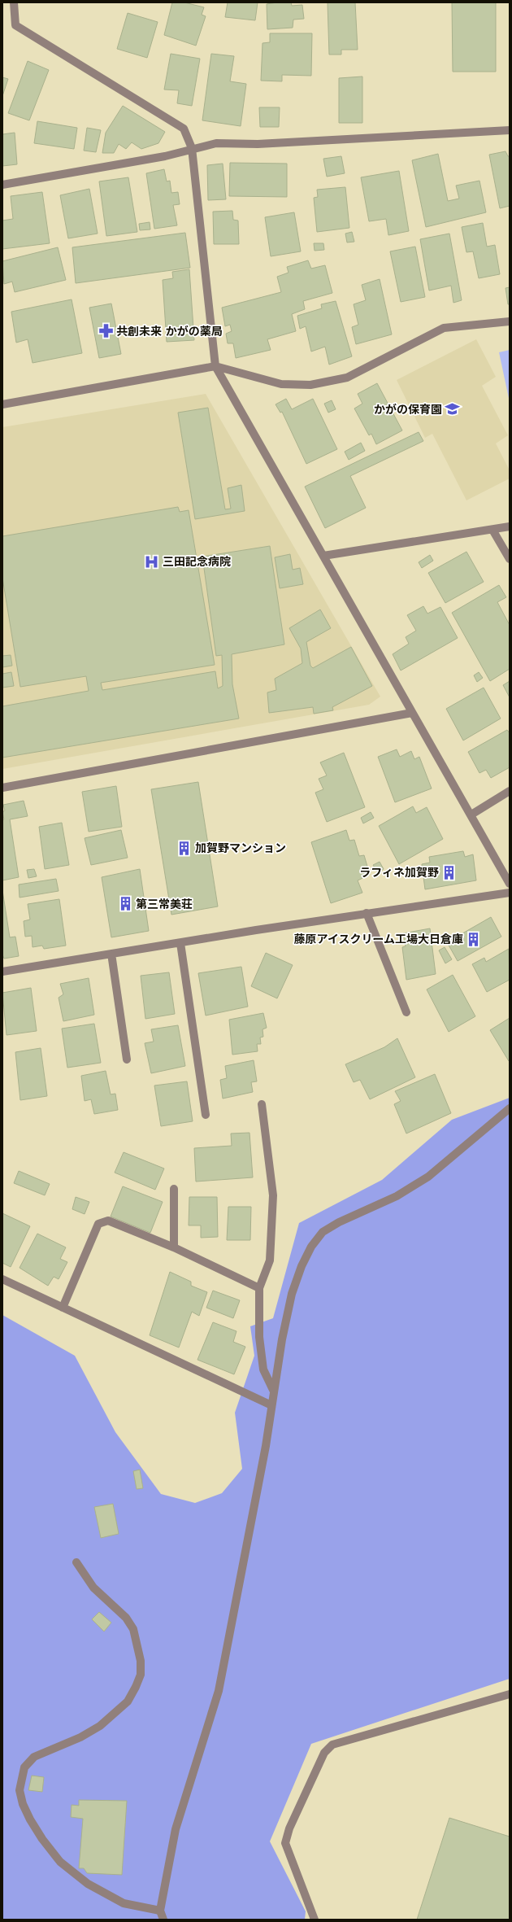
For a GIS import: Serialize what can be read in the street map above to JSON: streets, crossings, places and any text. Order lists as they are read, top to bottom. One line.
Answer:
{"places":{"pharmacy":["共創未来 かがの薬局"],"school or university":["かがの保育園"],"hospital":["三田記念病院"],"building":["加賀野マンション","ラフィネ加賀野","第三常美荘","藤原アイスクリーム工場大日倉庫"]}}
